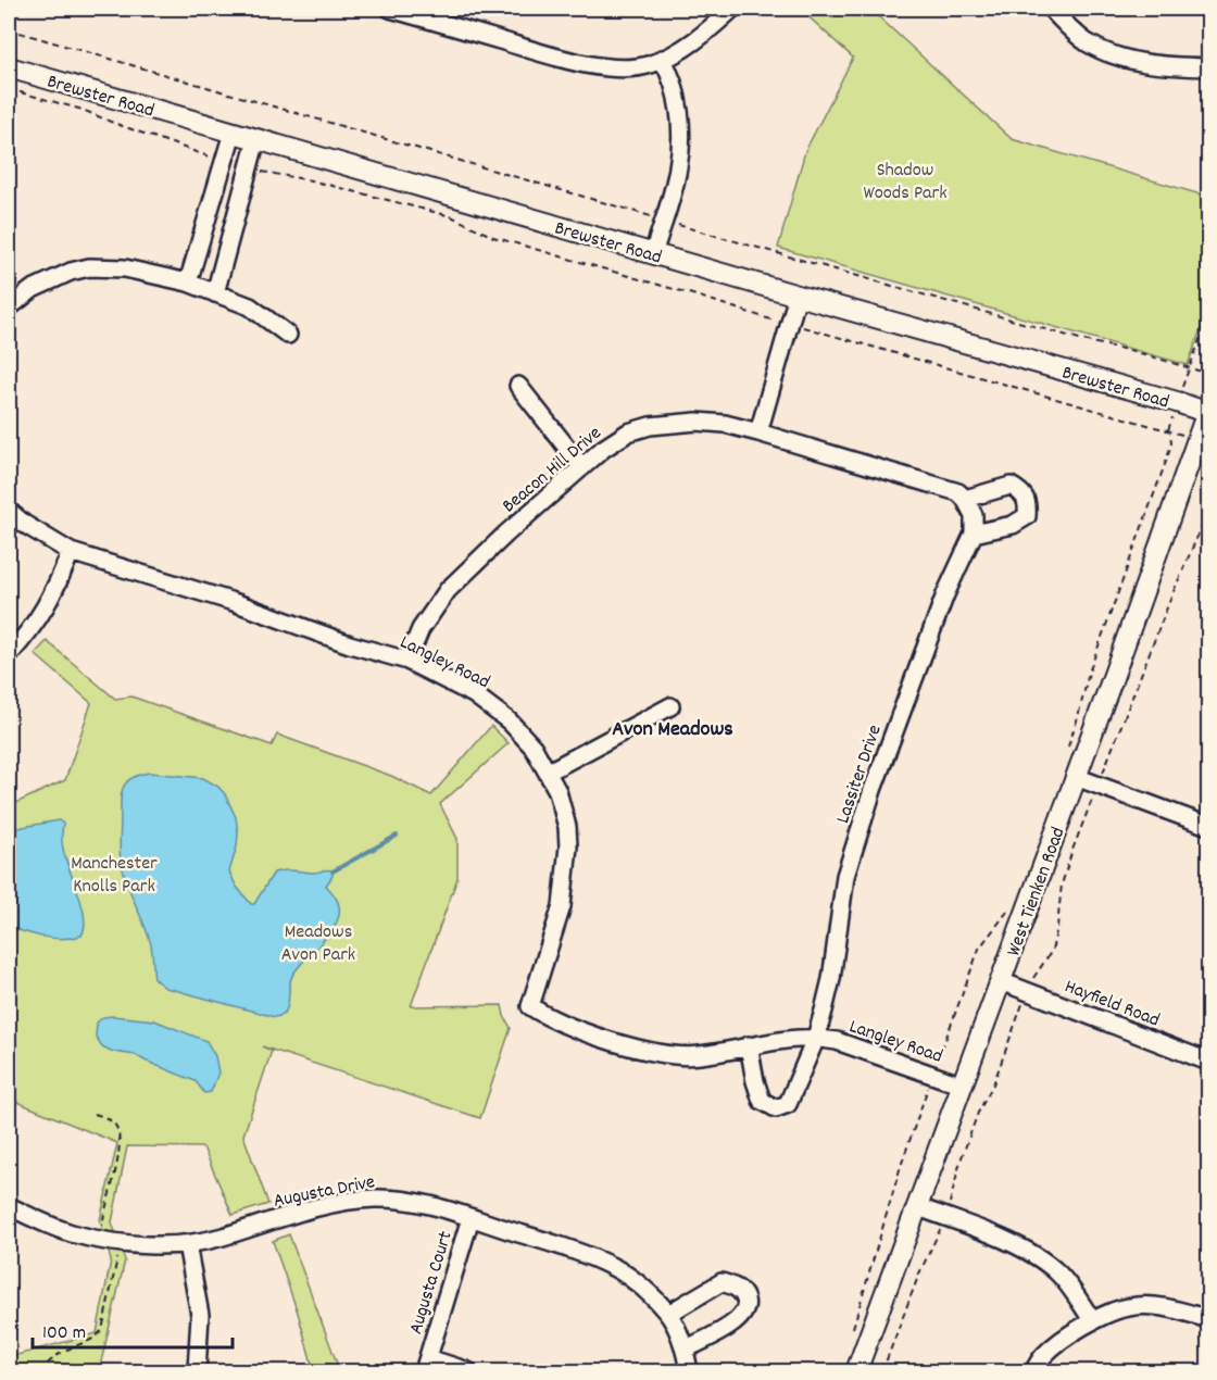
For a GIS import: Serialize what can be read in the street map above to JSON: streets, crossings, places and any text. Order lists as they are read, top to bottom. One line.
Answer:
{"streets":{"street":["Brewster Road","Beacon Hill Drive","Langley Road","Lassiter Drive","West Tienken Road","Hayfield Road","Augusta Drive","Augusta Court"]},"crossings":[["Brewster Road","West Tienken Road"],["Beacon Hill Drive","Langley Road"],["Langley Road","Lassiter Drive"],["Langley Road","West Tienken Road"],["West Tienken Road","Hayfield Road"],["Augusta Drive","Augusta Court"]],"districts":["Avon Meadows"],"parks":["Shadow Woods Park","Manchester Knolls Park","Meadows Avon Park"],"scale_bar":"100 m"}
